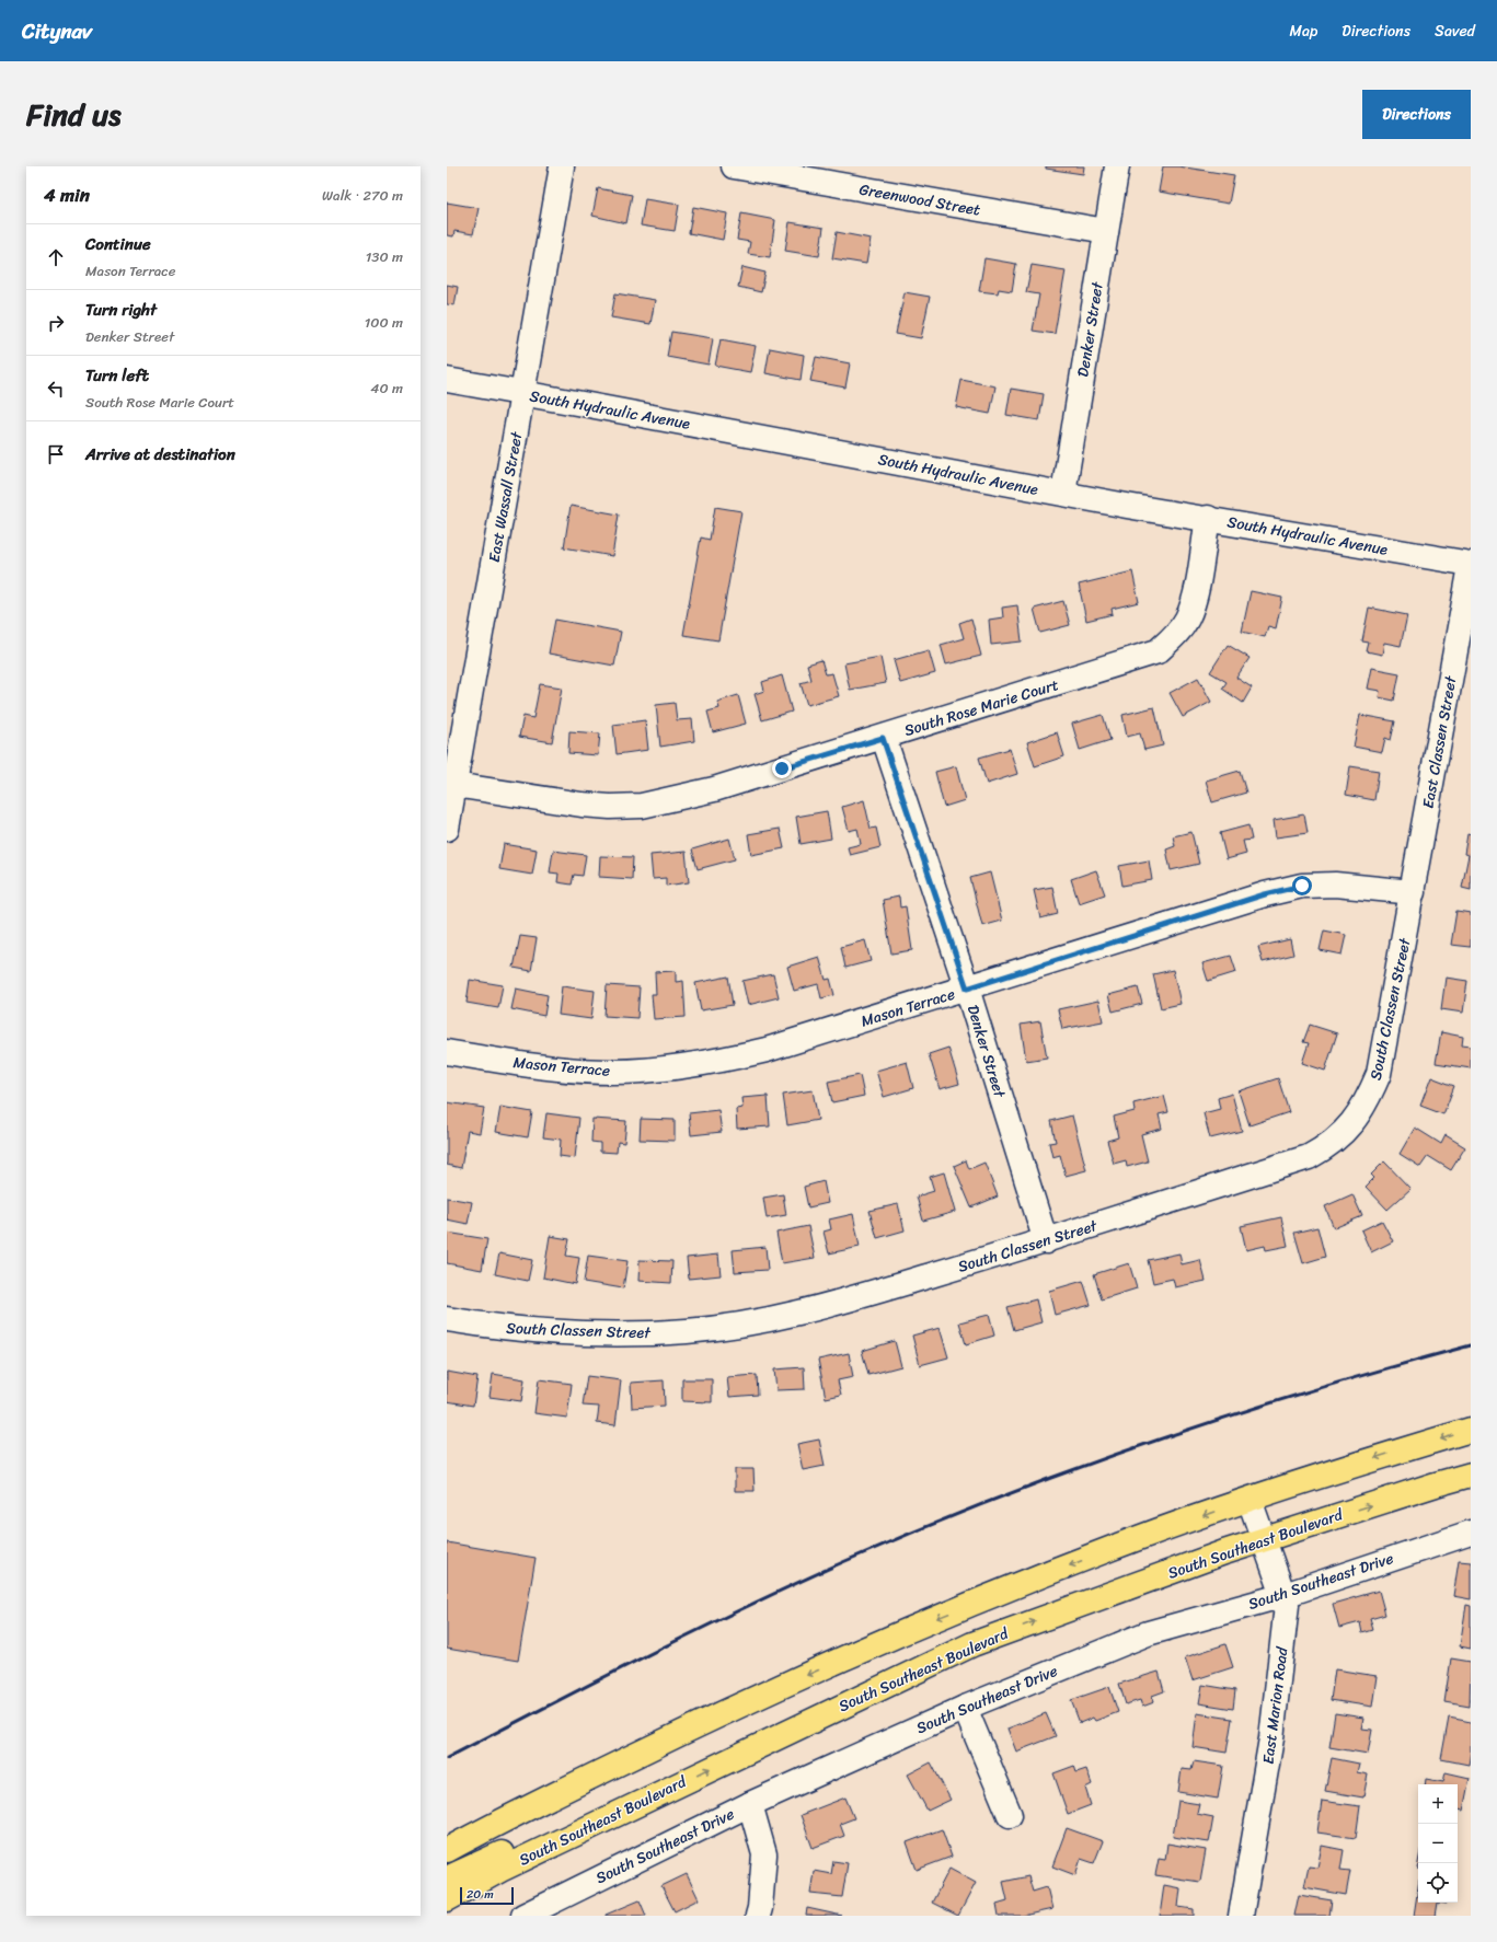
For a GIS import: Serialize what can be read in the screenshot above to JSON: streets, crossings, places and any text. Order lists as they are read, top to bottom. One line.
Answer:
{"streets":{"main road":["South Southeast Boulevard"],"street":["Greenwood Street","Denker Street","South Hydraulic Avenue","East Wassall Street","South Rose Marie Court","East Classen Street","Mason Terrace","South Classen Street","South Southeast Drive","East Marion Road"]},"crossings":[["Greenwood Street","Denker Street"],["Denker Street","South Hydraulic Avenue"],["Denker Street","South Rose Marie Court"],["Denker Street","Mason Terrace"],["Denker Street","South Classen Street"],["South Hydraulic Avenue","East Wassall Street"],["South Hydraulic Avenue","South Rose Marie Court"],["South Hydraulic Avenue","East Classen Street"],["East Wassall Street","South Rose Marie Court"],["East Classen Street","Mason Terrace"],["East Classen Street","South Classen Street"],["Mason Terrace","South Classen Street"],["South Southeast Boulevard","East Marion Road"],["South Southeast Drive","East Marion Road"]],"scale_bar":"20 m","page":{"header":"Citynav","nav":["Map","Directions","Saved"],"title":"Find us","buttons":"Directions","heading":["4 min","Walk · 270 m"],"list":[["Continue","Mason Terrace","130 m"],["Turn right","Denker Street","100 m"],["Turn left","South Rose Marie Court","40 m"],"Arrive at destination"],"map_buttons":["+","−"],"scale":"20 m"}}
